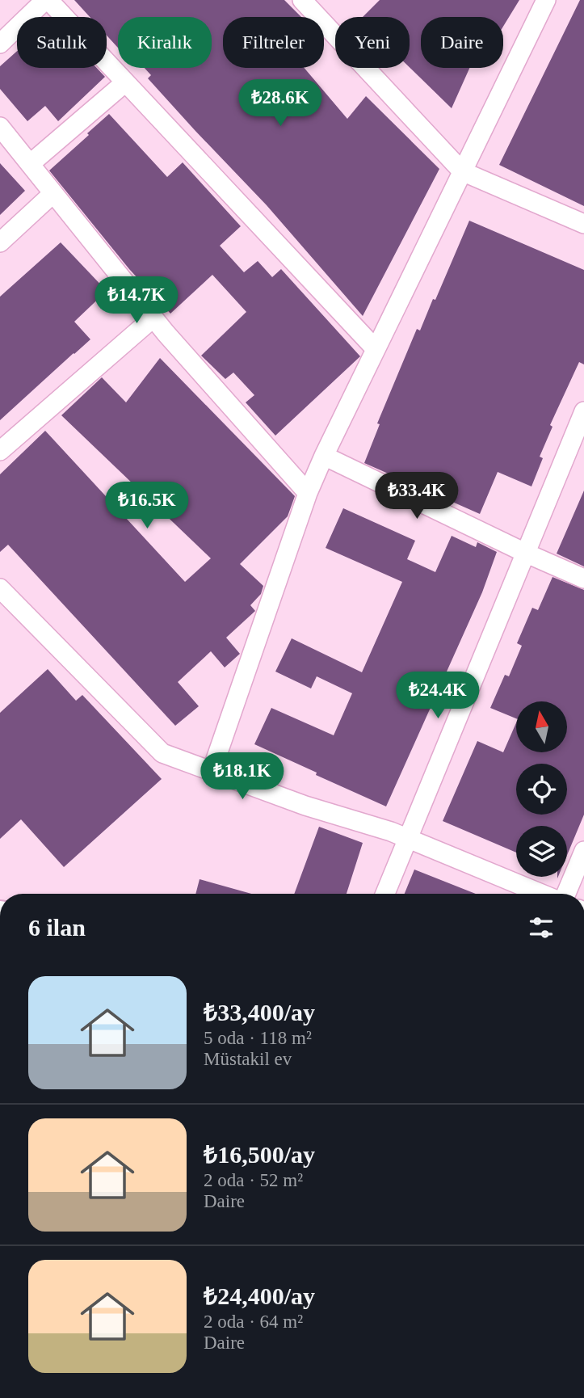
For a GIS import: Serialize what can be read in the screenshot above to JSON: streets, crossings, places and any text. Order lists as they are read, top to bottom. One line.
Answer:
{"north":"top","page":{"chip":["Satılık","Kiralık","Filtreler","Yeni","Daire"],"price":["₺28.6K","₺14.7K","₺33.4K","₺16.5K","₺24.4K","₺18.1K"],"heading":"6 ilan","list":[{"name":"₺33,400/ay","note":"5 oda · 118 m² · Müstakil ev"},{"name":"₺16,500/ay","note":"2 oda · 52 m² · Daire"},{"name":"₺24,400/ay","note":"2 oda · 64 m² · Daire"}]}}
